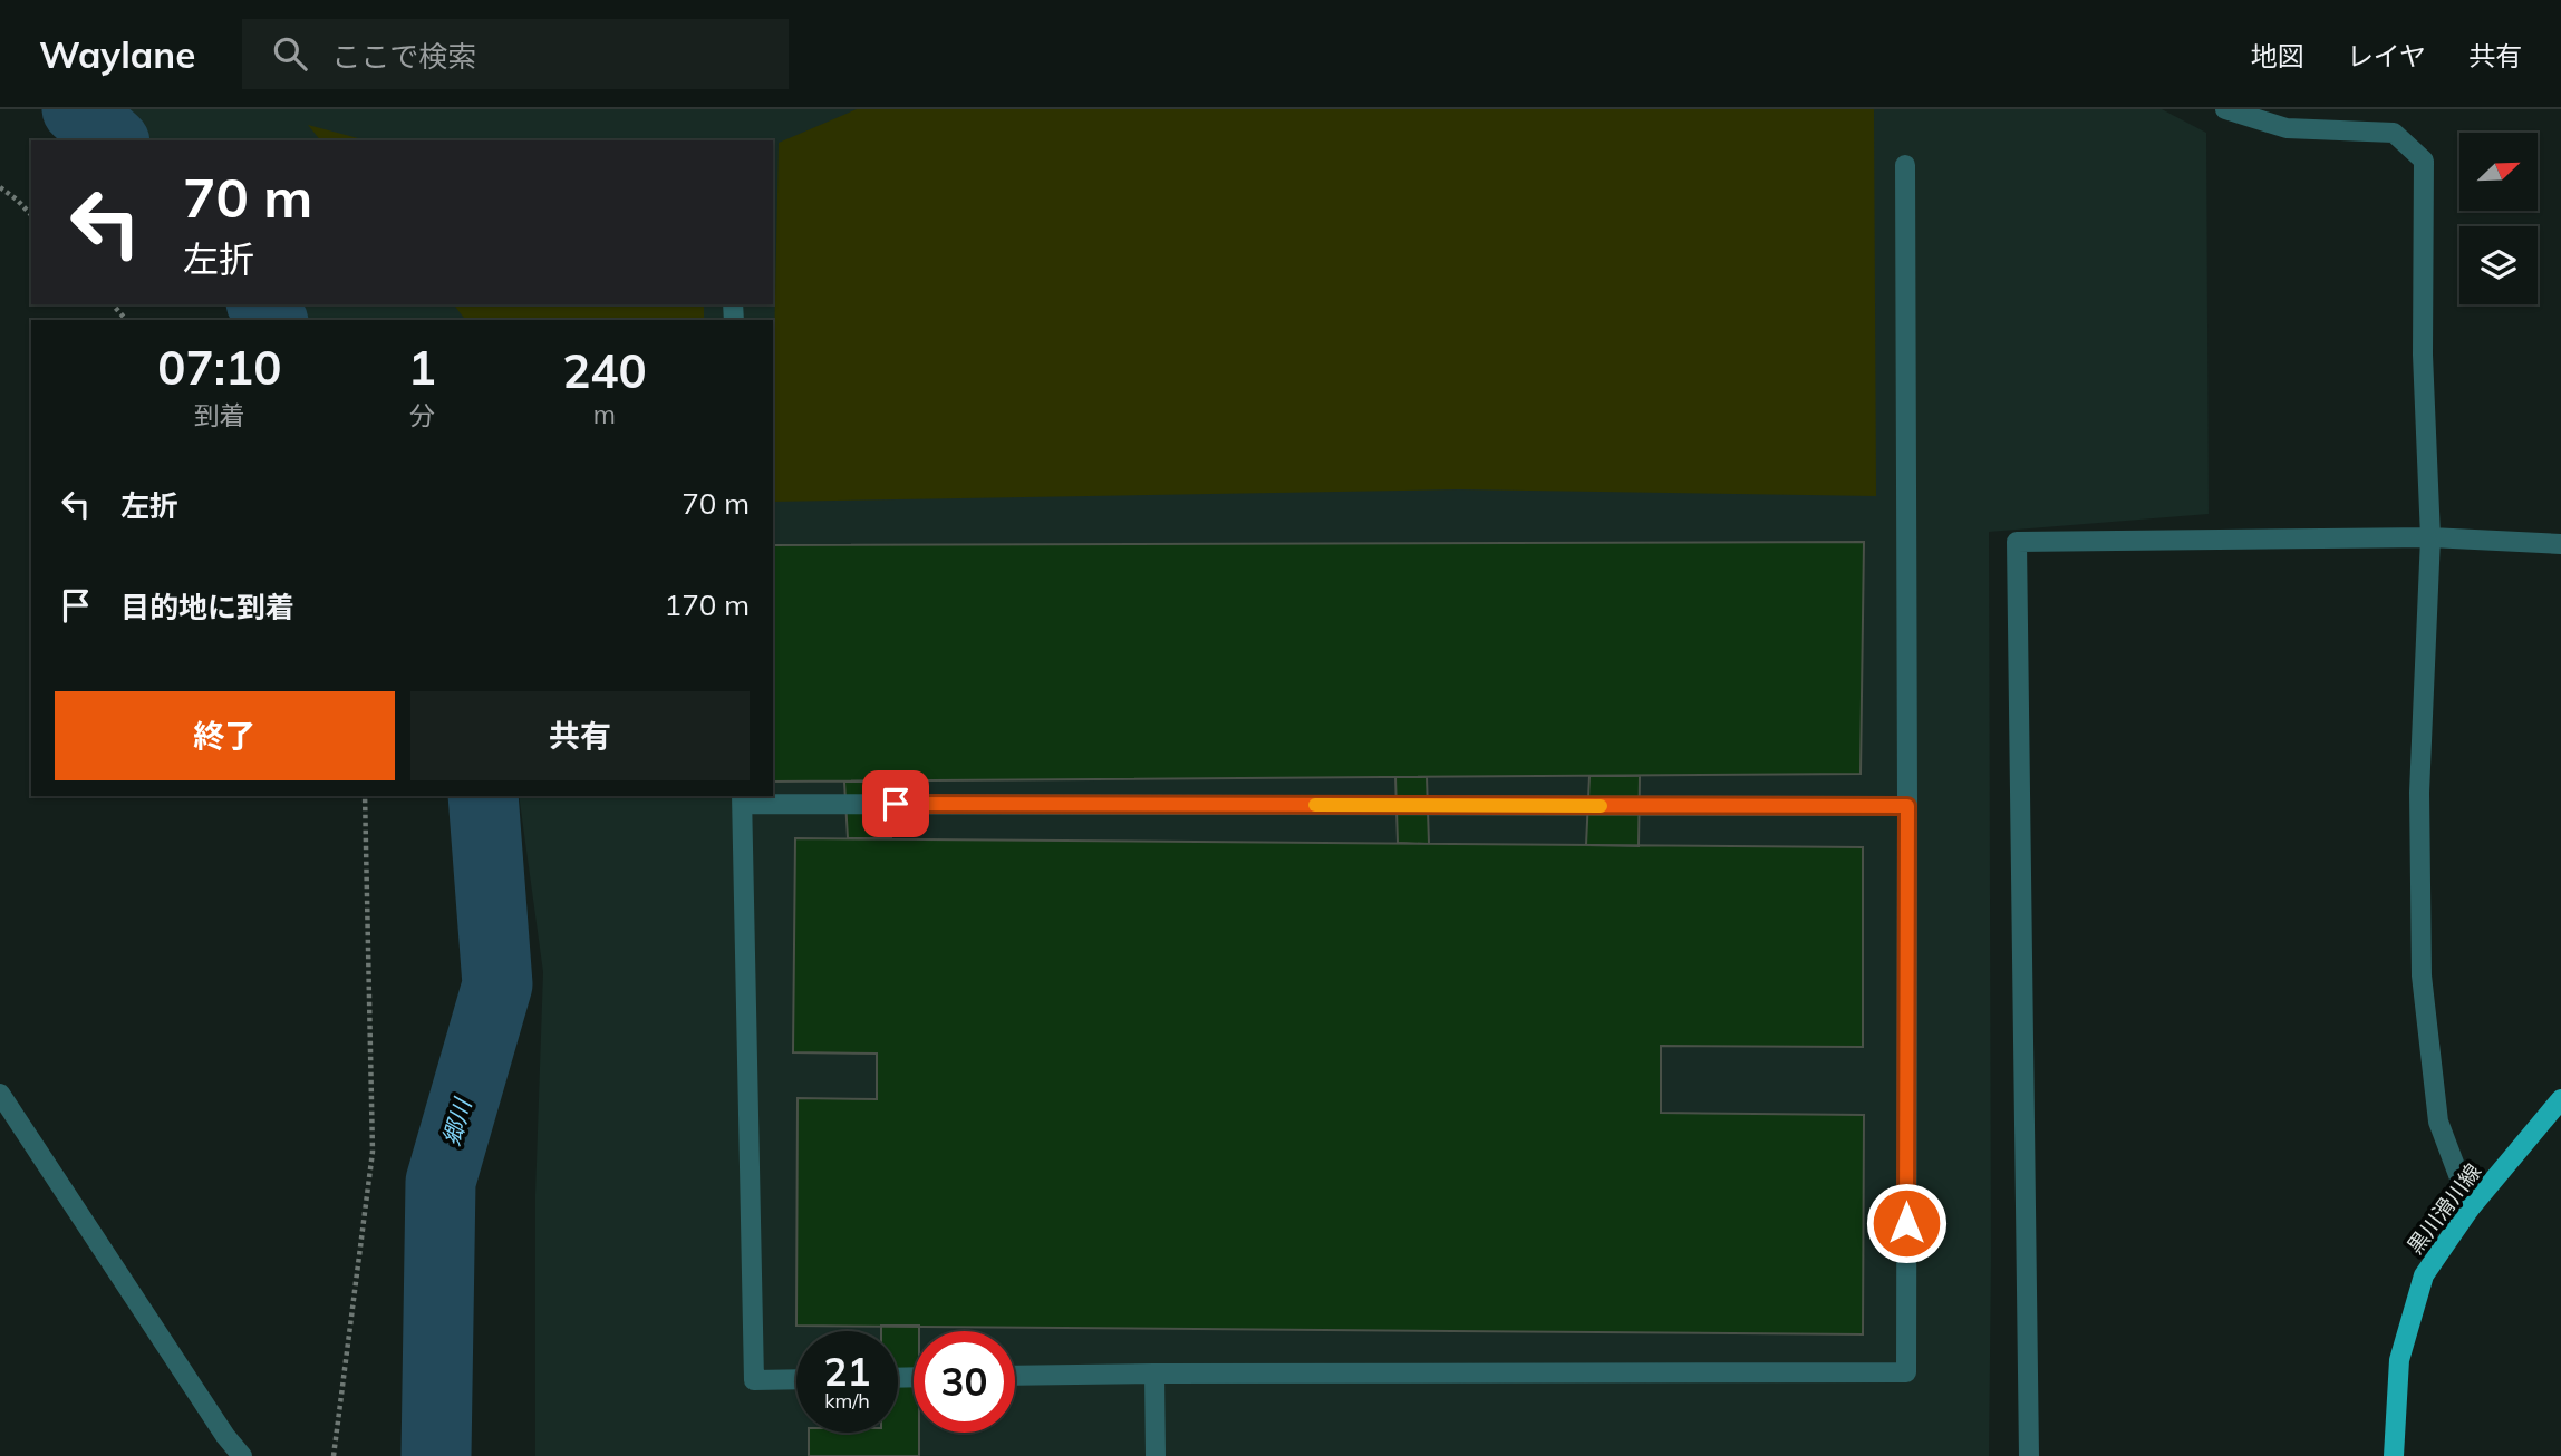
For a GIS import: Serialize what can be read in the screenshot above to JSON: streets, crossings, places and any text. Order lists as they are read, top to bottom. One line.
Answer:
{"streets":{"main road":["黒川滑川線"]},"water":["郷川"],"north":"top right","page":{"header":"Waylane","search":"ここで検索","nav":["地図","レイヤ","共有"],"turn":["70 m","左折"],"eta":["07:10","到着","1","分","240","m"],"list":[{"name":"左折","value":"70 m"},{"name":"目的地に到着","value":"170 m"}],"buttons":["終了","共有"],"speed":"21 km/h","limit":"30"}}
